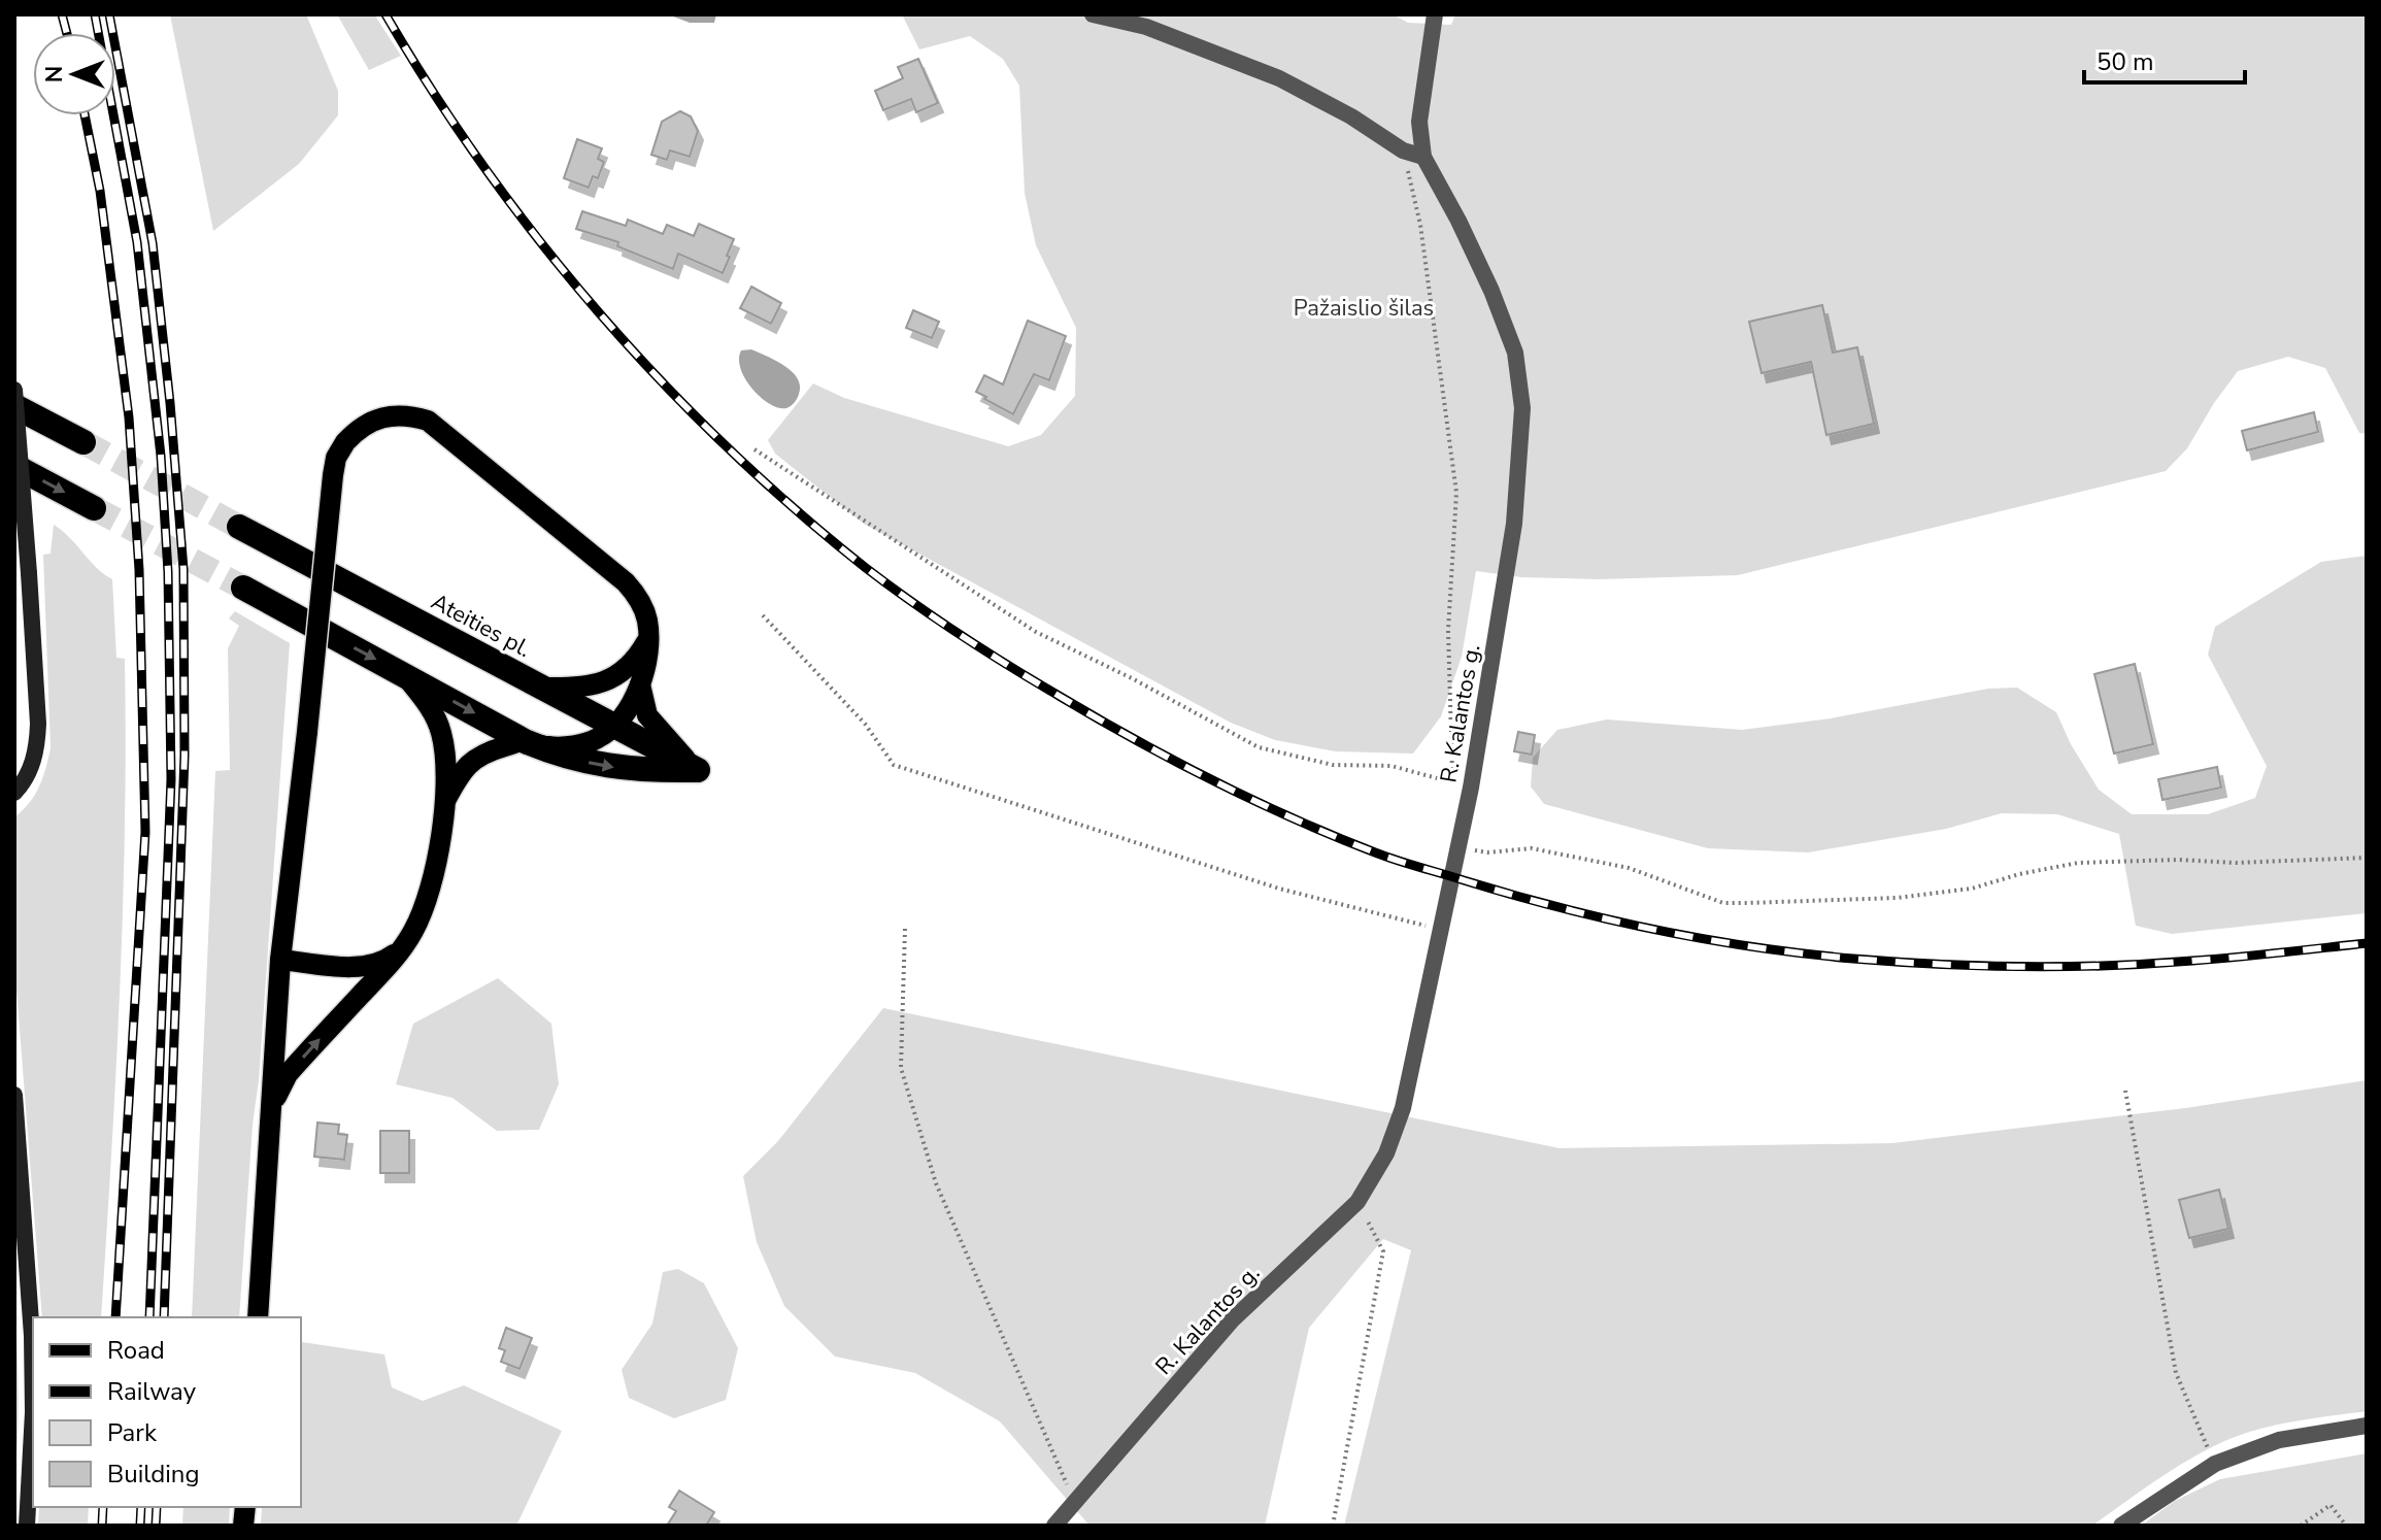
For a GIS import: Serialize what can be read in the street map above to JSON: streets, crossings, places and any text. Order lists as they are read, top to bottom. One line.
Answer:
{"streets":{"highway":["Ateities pl."],"street":["R. Kalantos g."]},"parks":["Pažaislio šilas"],"legend":["Road","Railway","Park","Building"],"scale_bar":"50 m","north":"left"}
